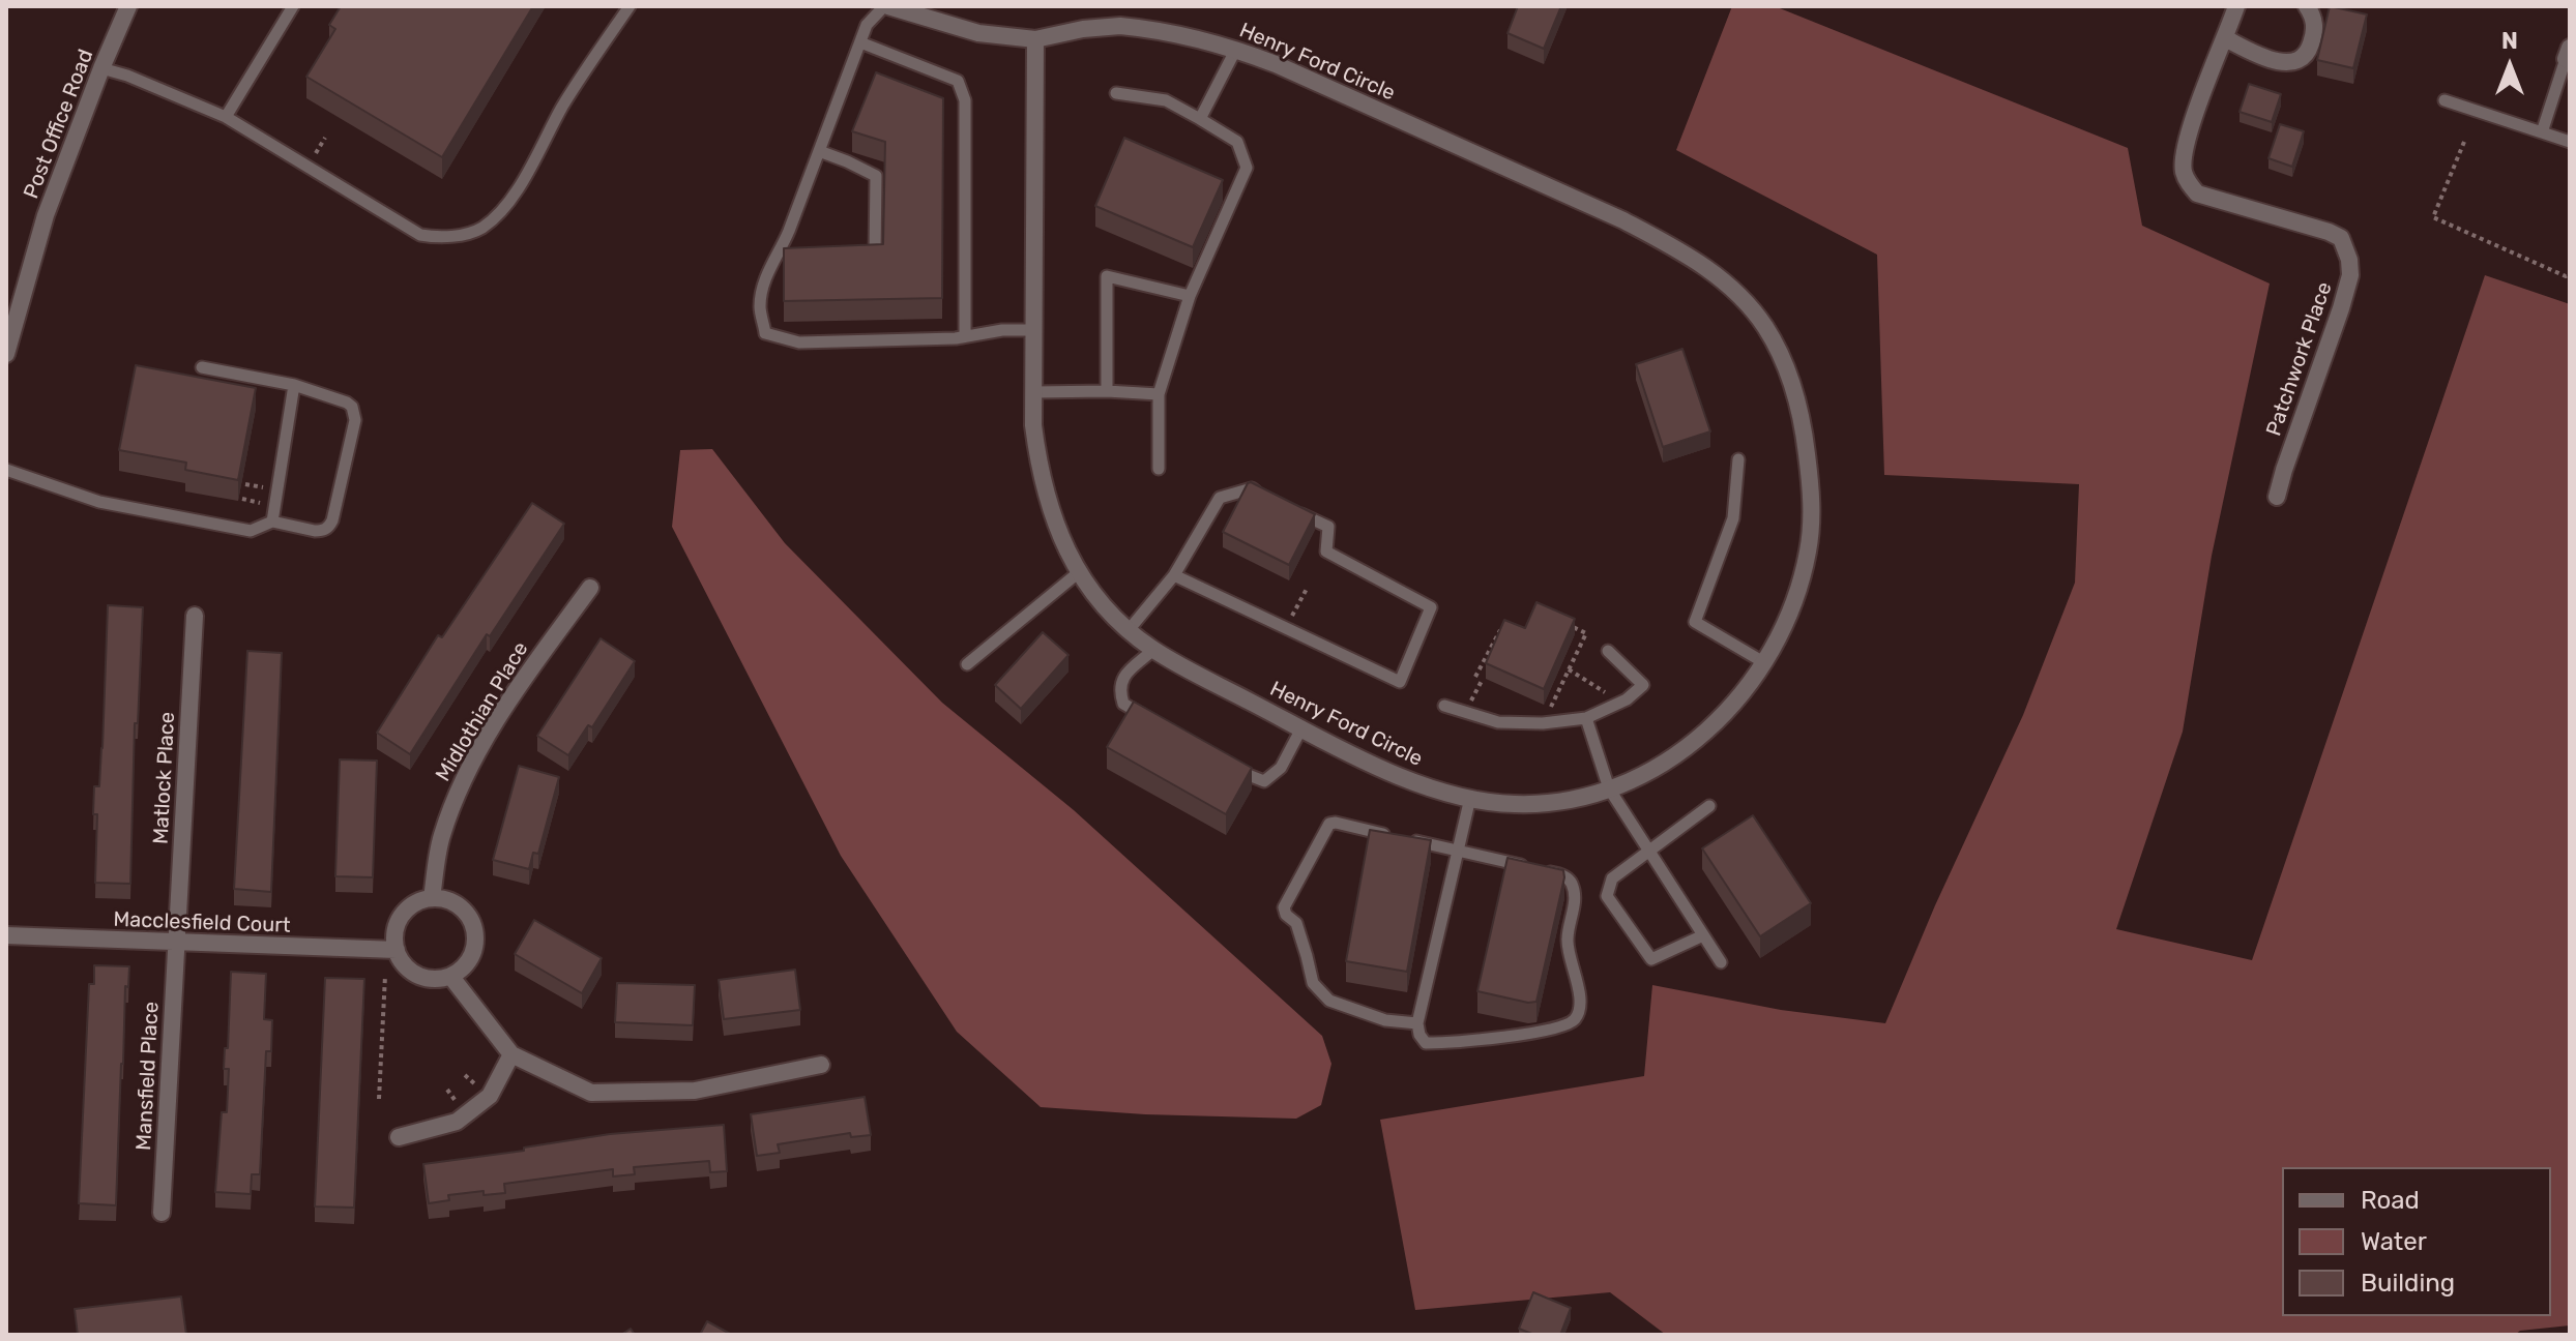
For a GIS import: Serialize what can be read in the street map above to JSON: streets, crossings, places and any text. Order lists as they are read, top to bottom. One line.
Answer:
{"streets":{"street":["Henry Ford Circle","Post Office Road","Patchwork Place","Midlothian Place","Matlock Place","Macclesfield Court","Mansfield Place"]},"crossings":[["Midlothian Place","Macclesfield Court"],["Matlock Place","Macclesfield Court"],["Matlock Place","Mansfield Place"],["Macclesfield Court","Mansfield Place"]],"legend":["Road","Water","Building"],"north":"top"}
